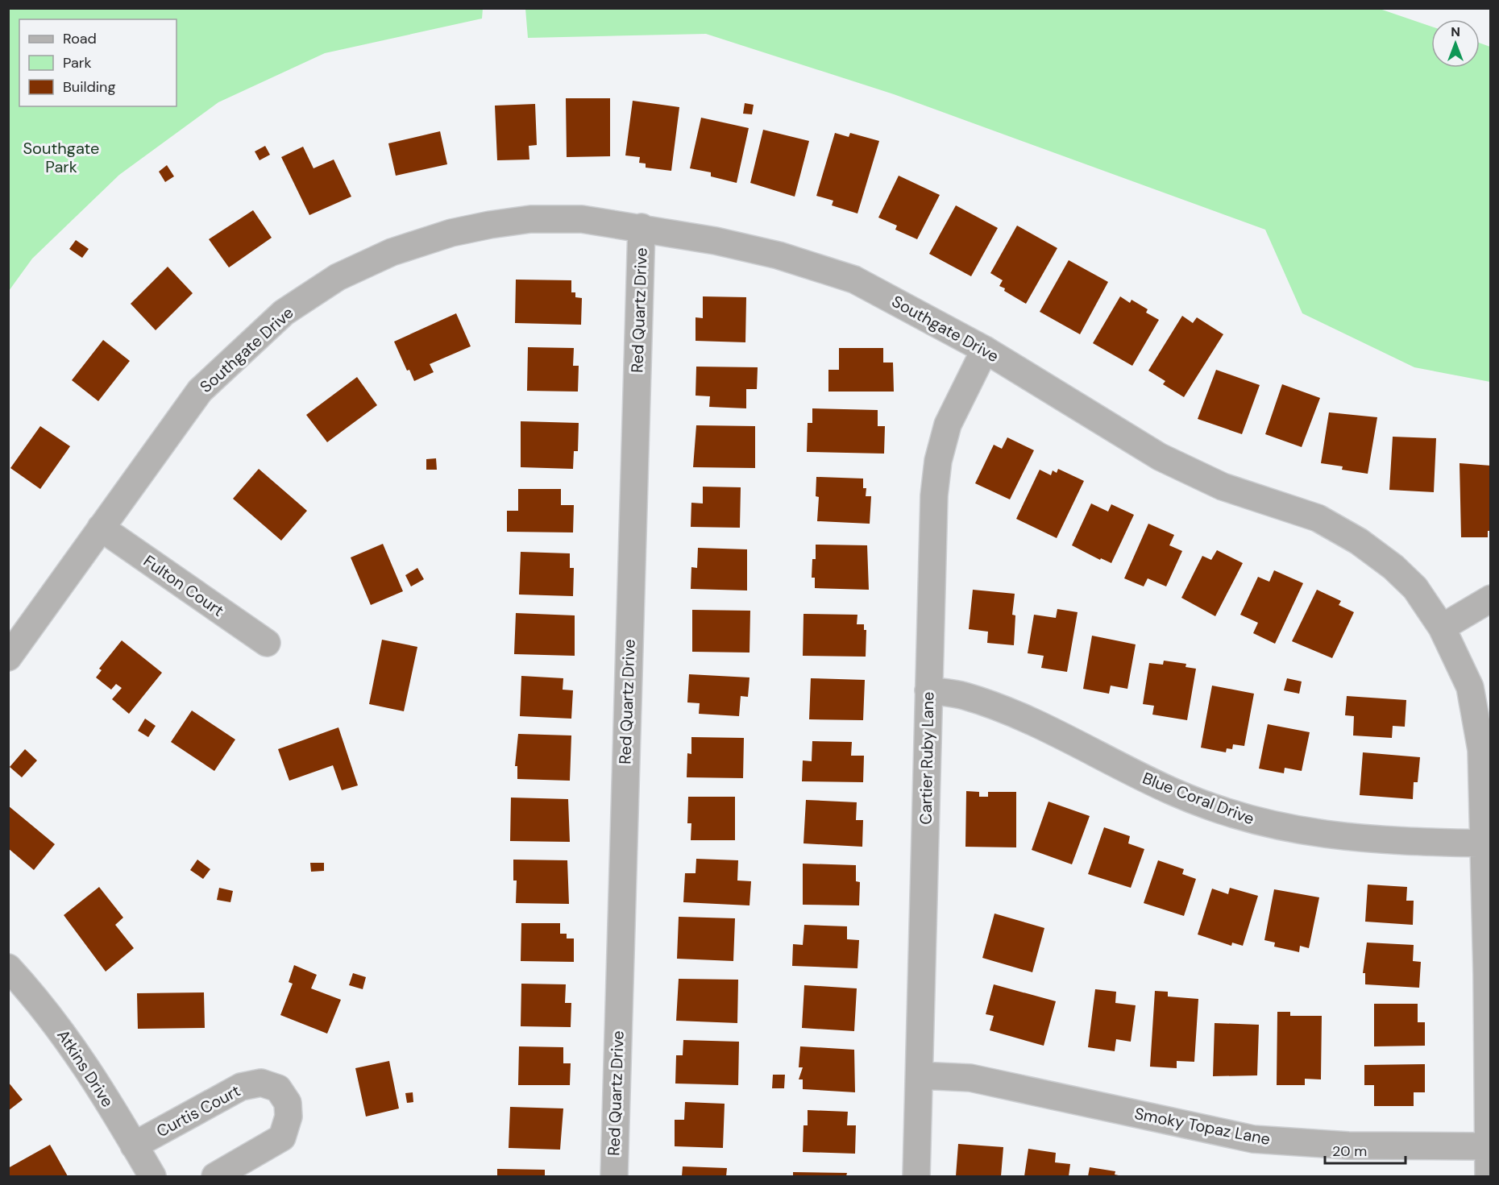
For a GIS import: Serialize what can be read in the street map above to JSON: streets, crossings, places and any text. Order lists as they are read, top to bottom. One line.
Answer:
{"streets":{"street":["Red Quartz Drive","Southgate Drive","Fulton Court","Cartier Ruby Lane","Blue Coral Drive","Atkins Drive","Curtis Court","Smoky Topaz Lane"]},"crossings":[["Red Quartz Drive","Southgate Drive"],["Southgate Drive","Fulton Court"],["Southgate Drive","Cartier Ruby Lane"],["Southgate Drive","Blue Coral Drive"],["Southgate Drive","Smoky Topaz Lane"],["Cartier Ruby Lane","Blue Coral Drive"],["Cartier Ruby Lane","Smoky Topaz Lane"],["Atkins Drive","Curtis Court"]],"parks":["Southgate Park"],"legend":["Road","Park","Building"],"scale_bar":"20 m","north":"top"}
